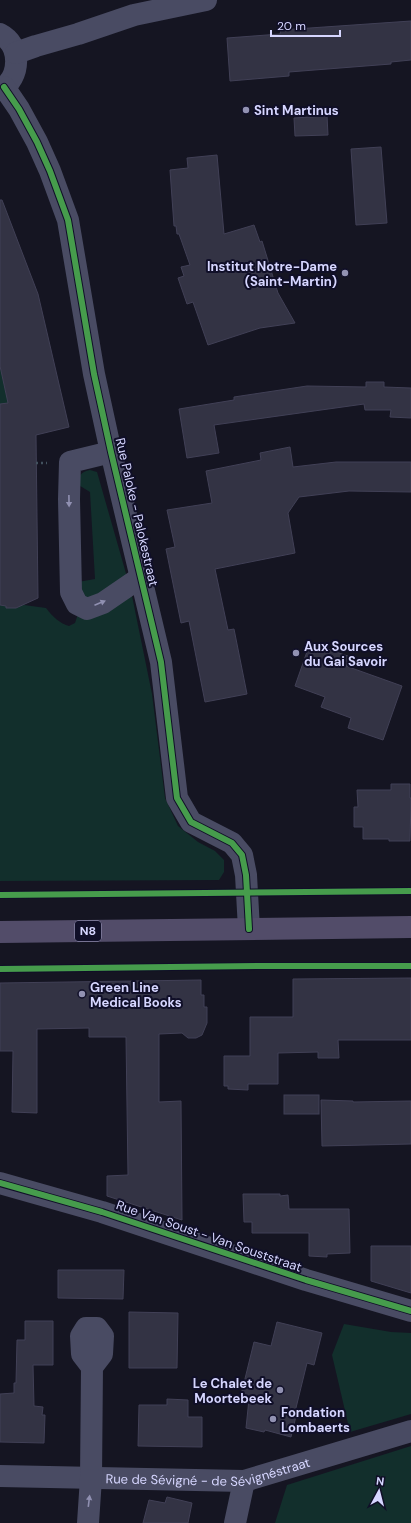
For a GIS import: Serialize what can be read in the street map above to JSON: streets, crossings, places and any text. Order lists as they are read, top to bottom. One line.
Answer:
{"streets":{"main road":["N8"],"street":["Rue Paloke - Palokestraat","Rue Van Soust - Van Souststraat","Rue de Sévigné - de Sévignéstraat"]},"crossings":[["Rue Paloke - Palokestraat","N8"]],"places":["Sint Martinus","Institut Notre-Dame (Saint-Martin)","Aux Sources du Gai Savoir","Green Line Medical Books","Le Chalet de Moortebeek","Fondation Lombaerts"],"scale_bar":"20 m","north":"top"}
